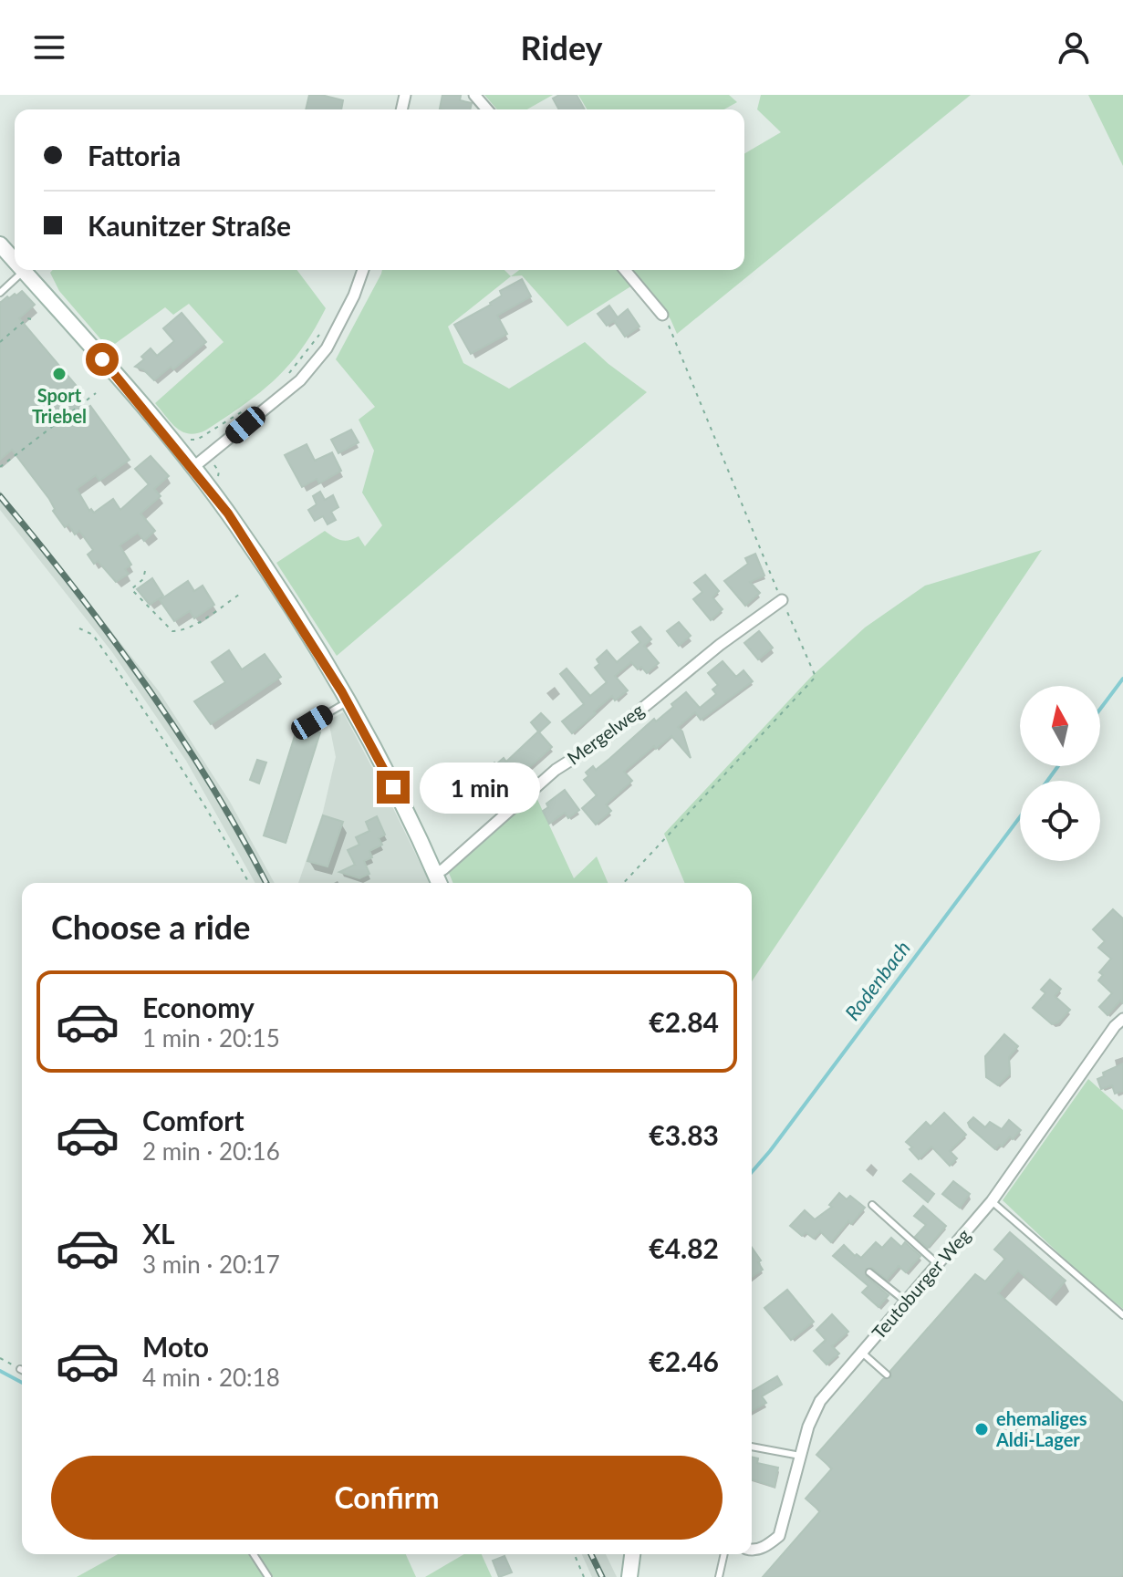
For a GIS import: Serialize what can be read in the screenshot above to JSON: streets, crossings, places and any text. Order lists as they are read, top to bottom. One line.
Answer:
{"streets":{"street":["Mergelweg","Teutoburger Weg"]},"water":["Rodenbach"],"places":["Sport Triebel","ehemaliges Aldi-Lager"],"north":"top","page":{"header":"Ridey","banner":["Fattoria","Kaunitzer Straße"],"bubble":"1 min","heading":"Choose a ride","list":[{"name":"Economy","note":"1 min · 20:15","value":"€2.84"},{"name":"Comfort","note":"2 min · 20:16","value":"€3.83"},{"name":"XL","note":"3 min · 20:17","value":"€4.82"},{"name":"Moto","note":"4 min · 20:18","value":"€2.46"}],"buttons":"Confirm"}}
